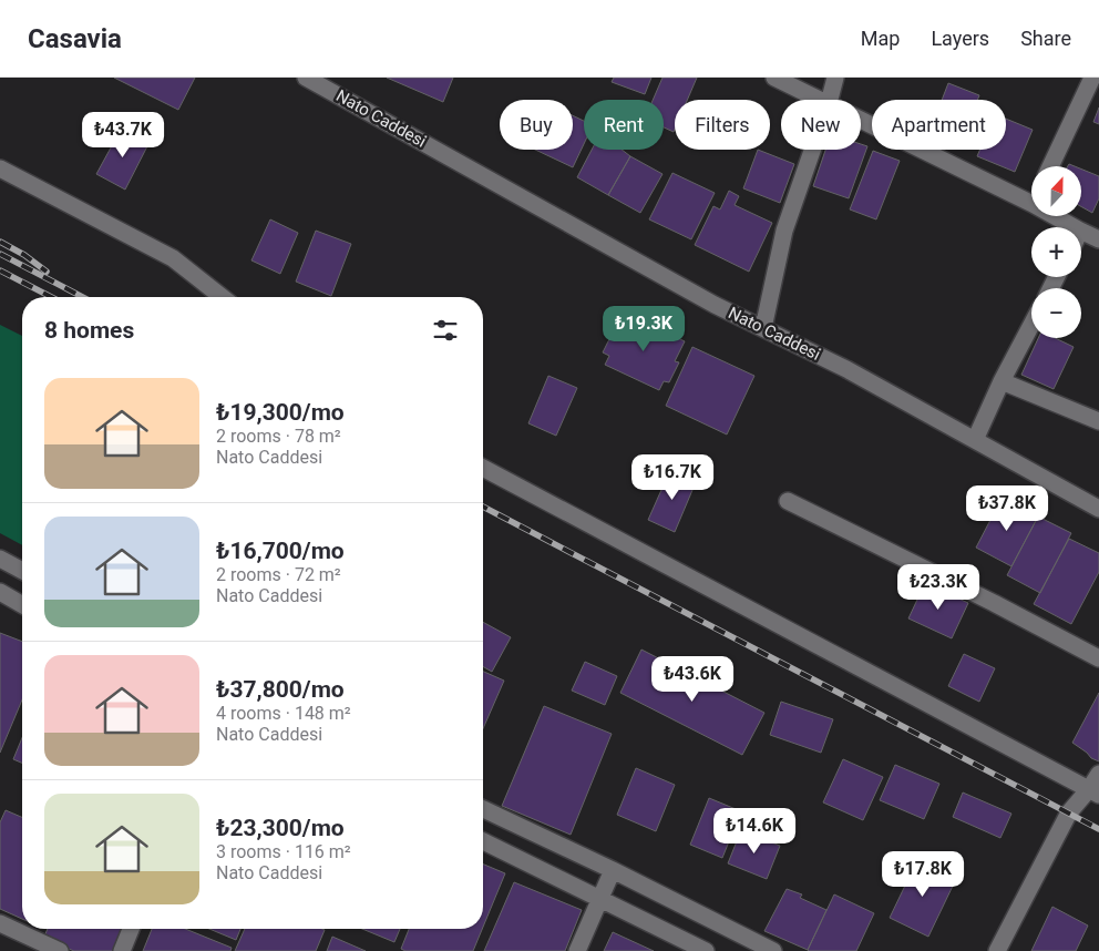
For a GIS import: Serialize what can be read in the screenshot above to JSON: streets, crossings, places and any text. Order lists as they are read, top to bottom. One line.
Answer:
{"streets":{"street":["Nato Caddesi"]},"north":"top","page":{"header":"Casavia","nav":["Map","Layers","Share"],"chip":["Buy","Rent","Filters","New","Apartment"],"price":["₺43.7K","₺19.3K","₺16.7K","₺37.8K","₺23.3K","₺43.6K","₺14.6K","₺17.8K"],"map_buttons":["+","−"],"heading":"8 homes","list":[{"name":"₺19,300/mo","note":"2 rooms · 78 m² · Nato Caddesi"},{"name":"₺16,700/mo","note":"2 rooms · 72 m² · Nato Caddesi"},{"name":"₺37,800/mo","note":"4 rooms · 148 m² · Nato Caddesi"},{"name":"₺23,300/mo","note":"3 rooms · 116 m² · Nato Caddesi"}]}}
